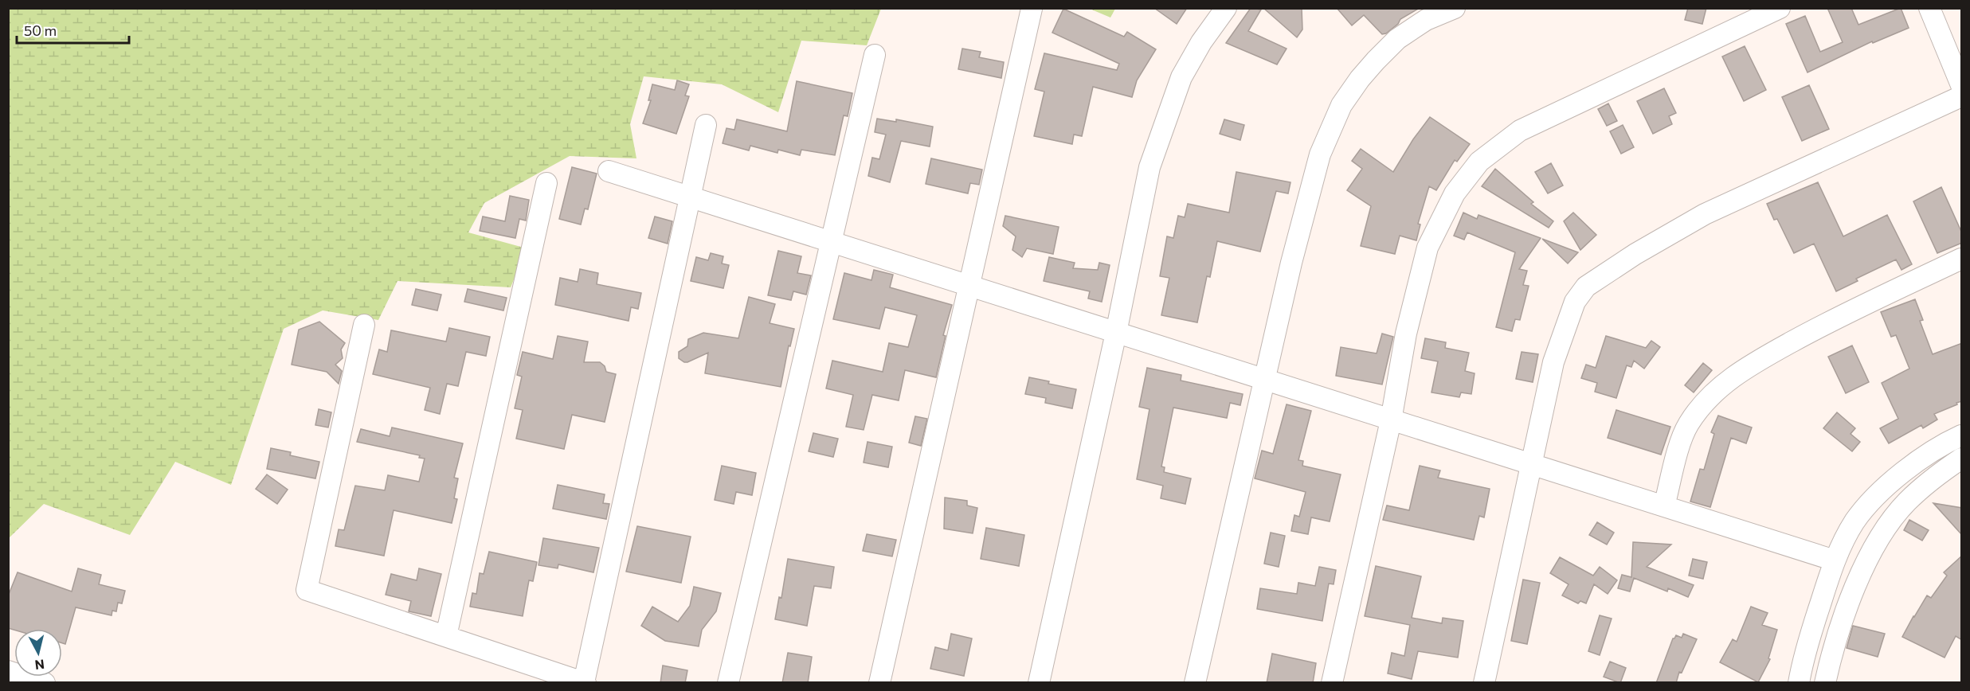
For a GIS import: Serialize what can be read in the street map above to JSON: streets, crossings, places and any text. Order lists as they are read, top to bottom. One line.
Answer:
{"scale_bar":"50 m","north":"bottom"}
